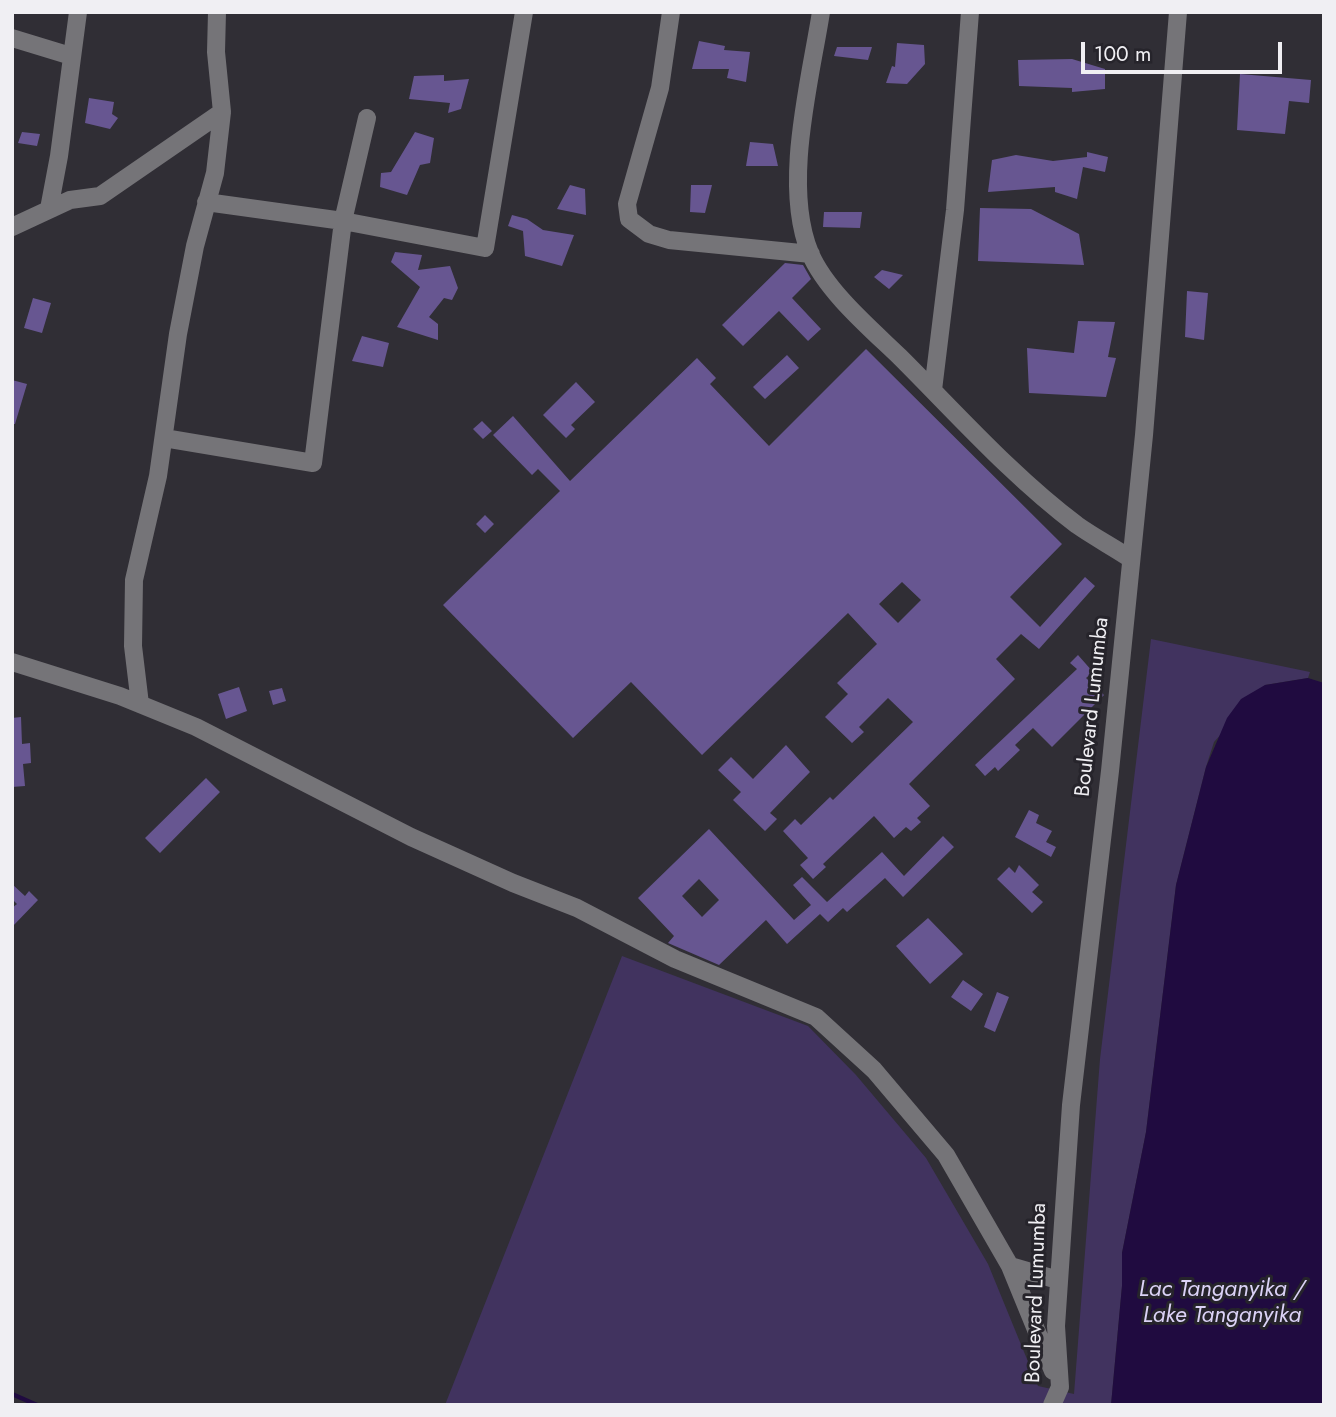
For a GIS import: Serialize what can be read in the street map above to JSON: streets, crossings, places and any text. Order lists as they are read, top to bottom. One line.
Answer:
{"streets":{"street":["Boulevard Lumumba"]},"water":["Lac Tanganyika / Lake Tanganyika"],"scale_bar":"100 m"}
